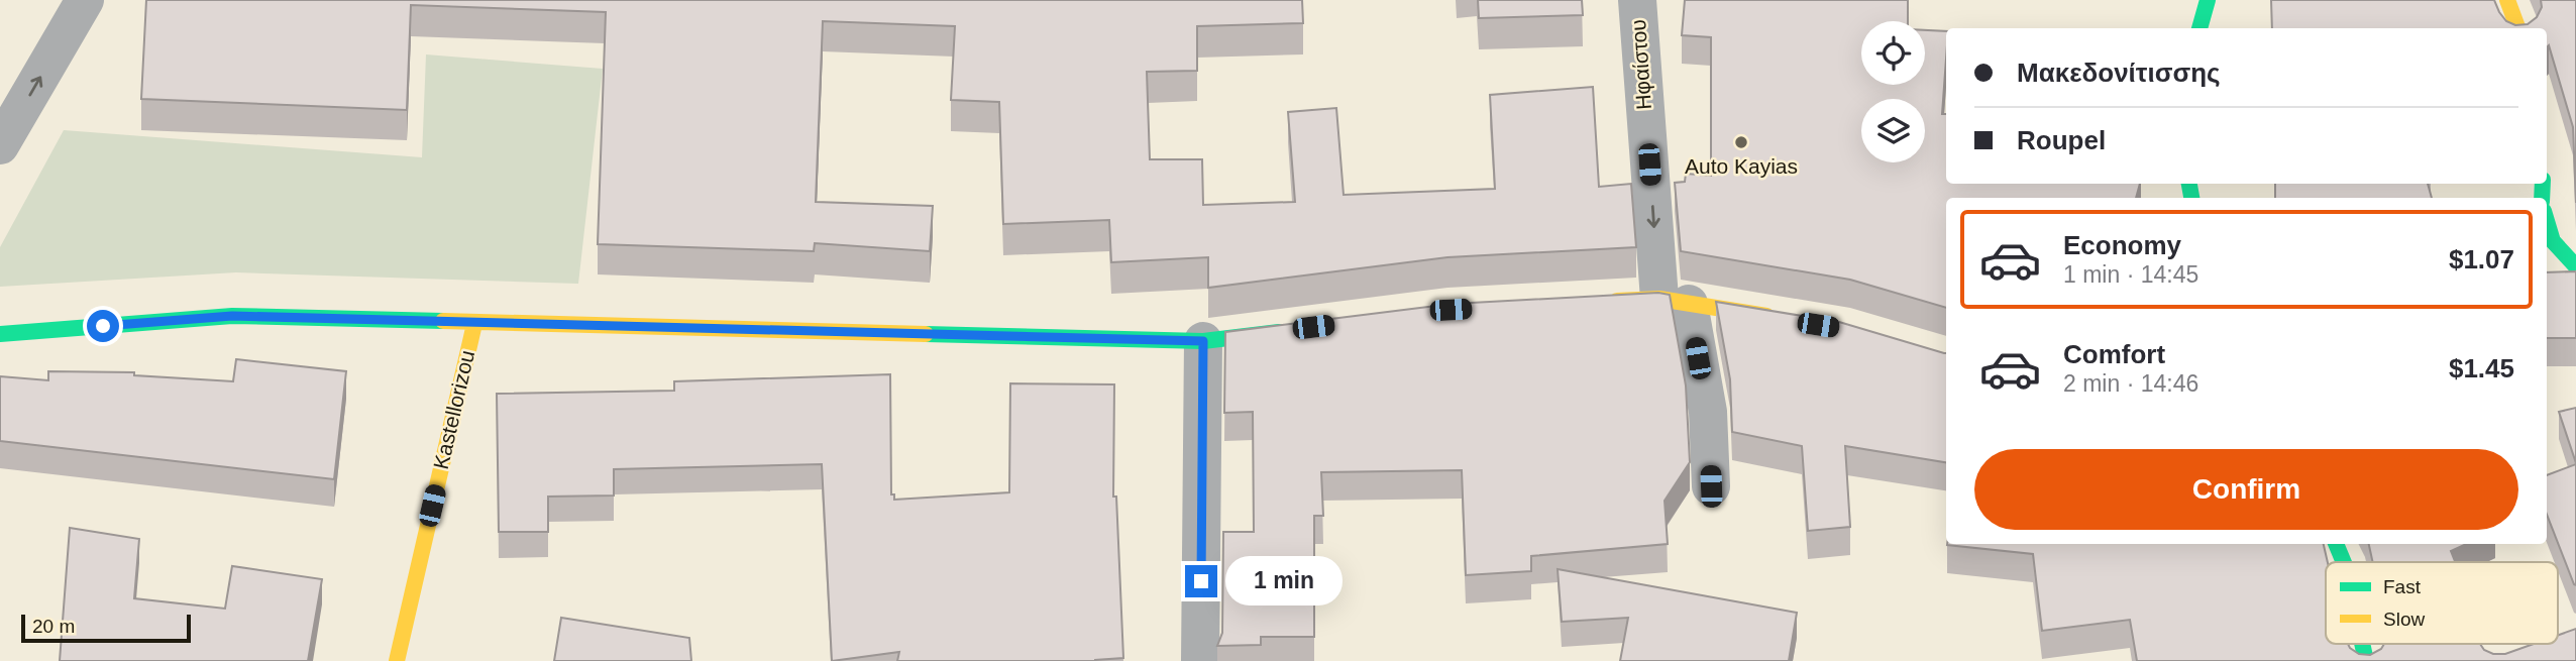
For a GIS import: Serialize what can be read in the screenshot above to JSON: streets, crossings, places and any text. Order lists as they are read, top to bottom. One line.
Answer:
{"streets":{"main road":["Kastellorizou"],"street":["Ηφαίστου"]},"one_way":["Ηφαίστου"],"places":["Auto Kayias"],"legend":["Fast","Slow"],"scale_bar":"20 m","page":{"banner":["Μακεδονίτισσης","Roupel"],"list":[{"name":"Economy","note":"1 min · 14:45","value":"$1.07"},{"name":"Comfort","note":"2 min · 14:46","value":"$1.45"}],"buttons":"Confirm","bubble":"1 min","scale":"20 m"}}
